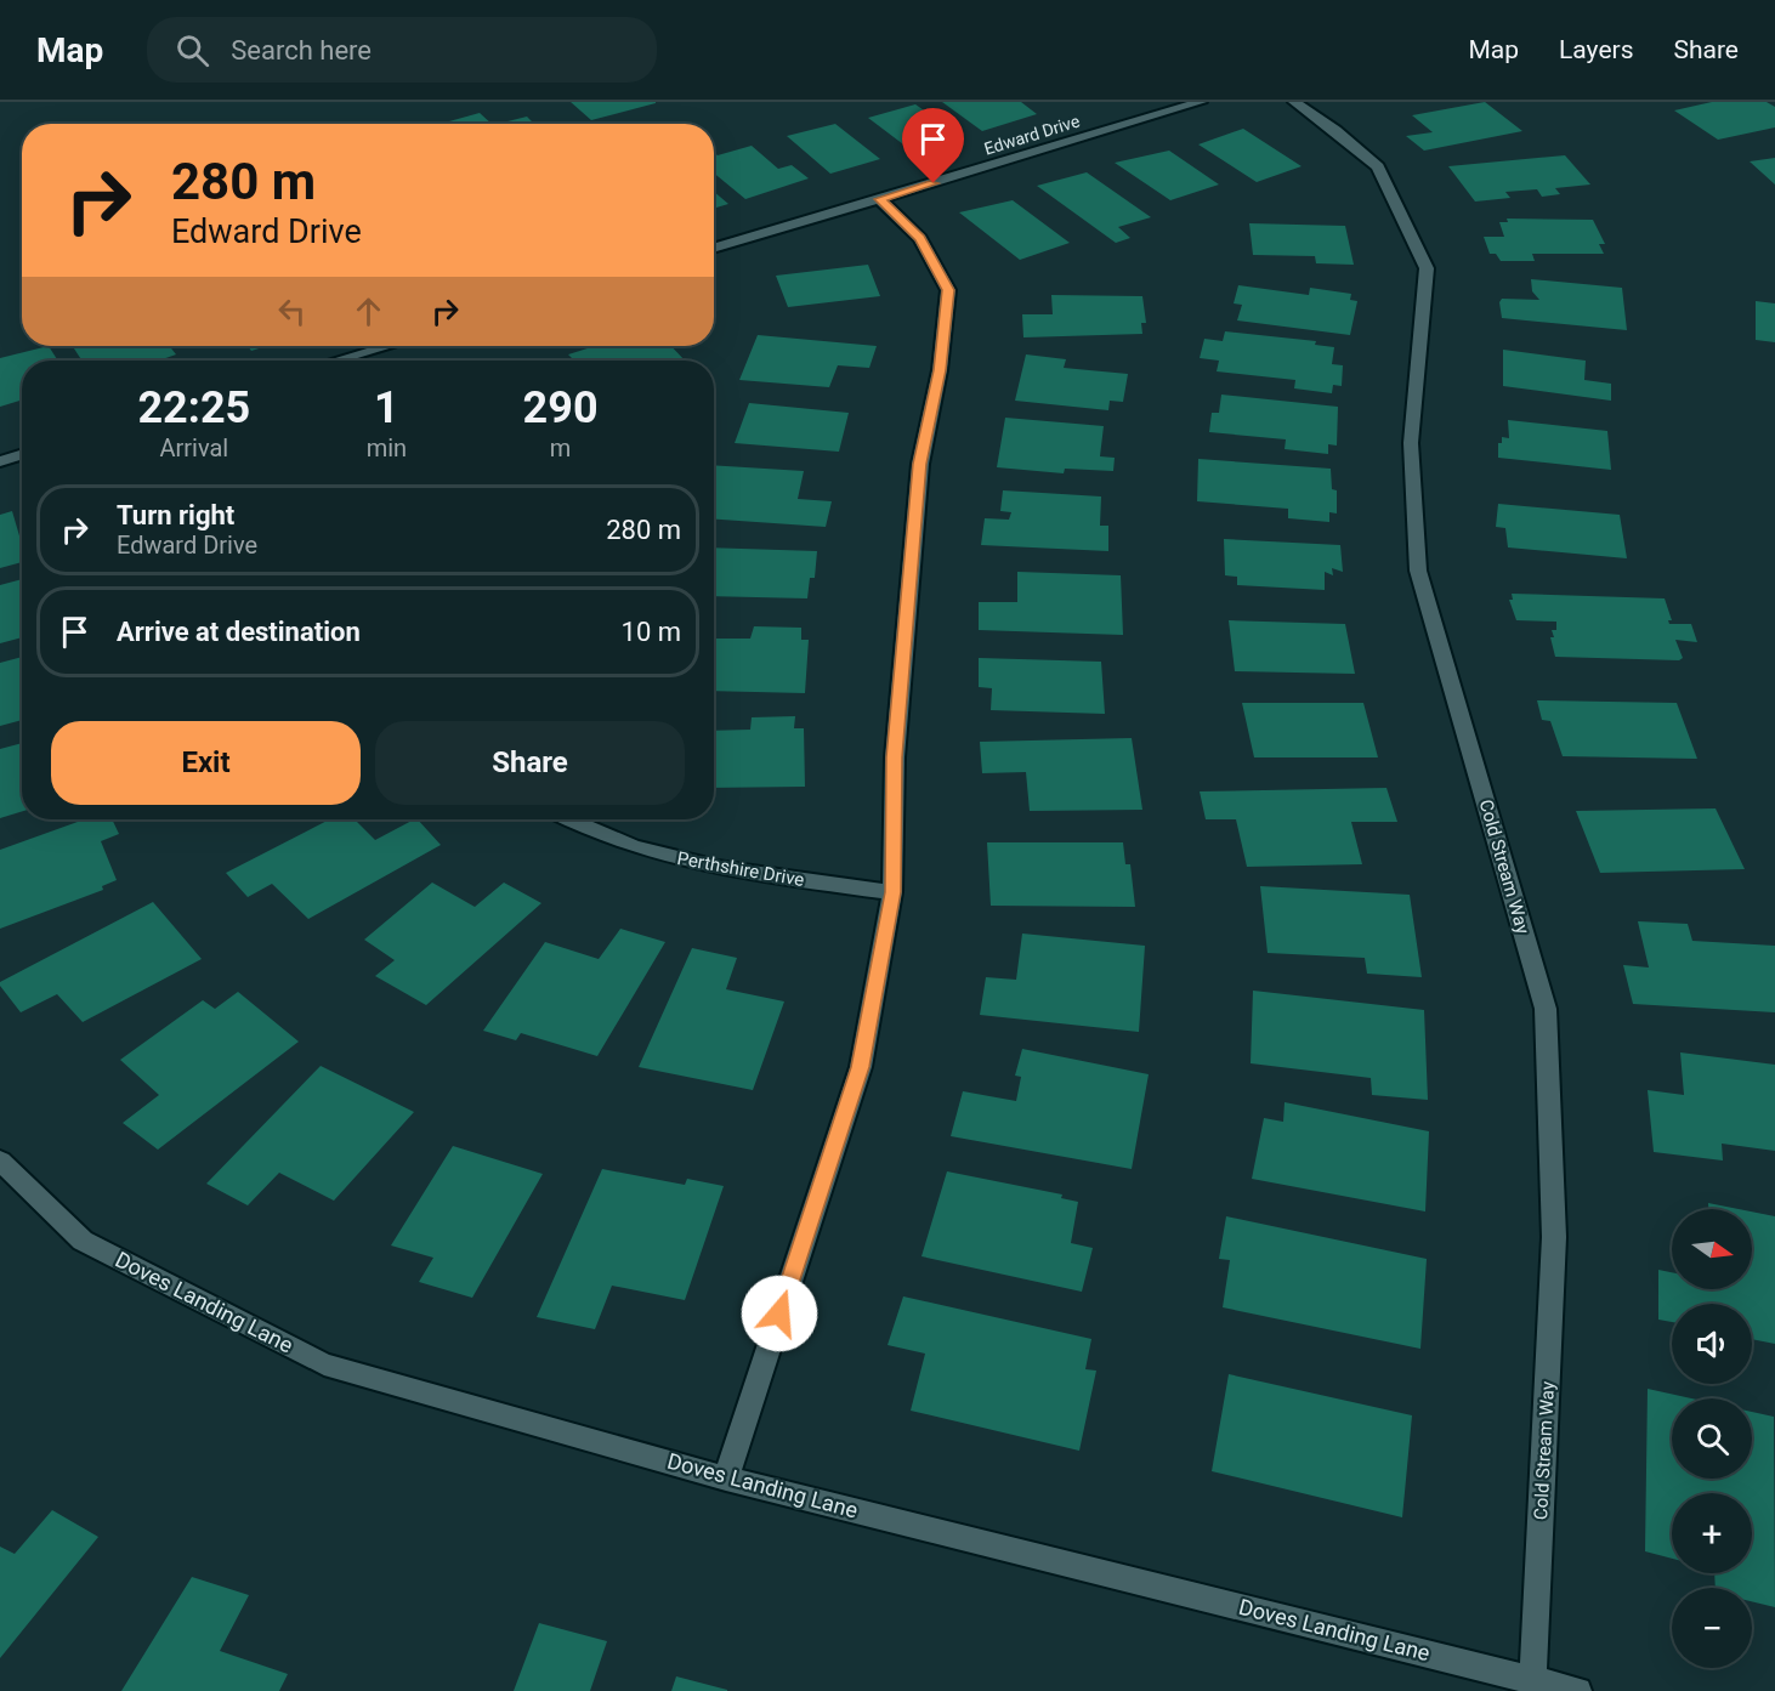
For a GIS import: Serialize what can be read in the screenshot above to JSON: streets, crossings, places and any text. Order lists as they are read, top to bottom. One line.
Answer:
{"streets":{"street":["Edward Drive","Cold Stream Way","Perthshire Drive","Doves Landing Lane"]},"crossings":[["Cold Stream Way","Doves Landing Lane"]],"north":"right","page":{"header":"Map","search":"Search here","nav":["Map","Layers","Share"],"turn":["280 m","Edward Drive"],"eta":["22:25","Arrival","1","min","290","m"],"list":[{"name":"Turn right","note":"Edward Drive","value":"280 m"},{"name":"Arrive at destination","value":"10 m"}],"buttons":["Exit","Share"],"map_buttons":["+","−"]}}
